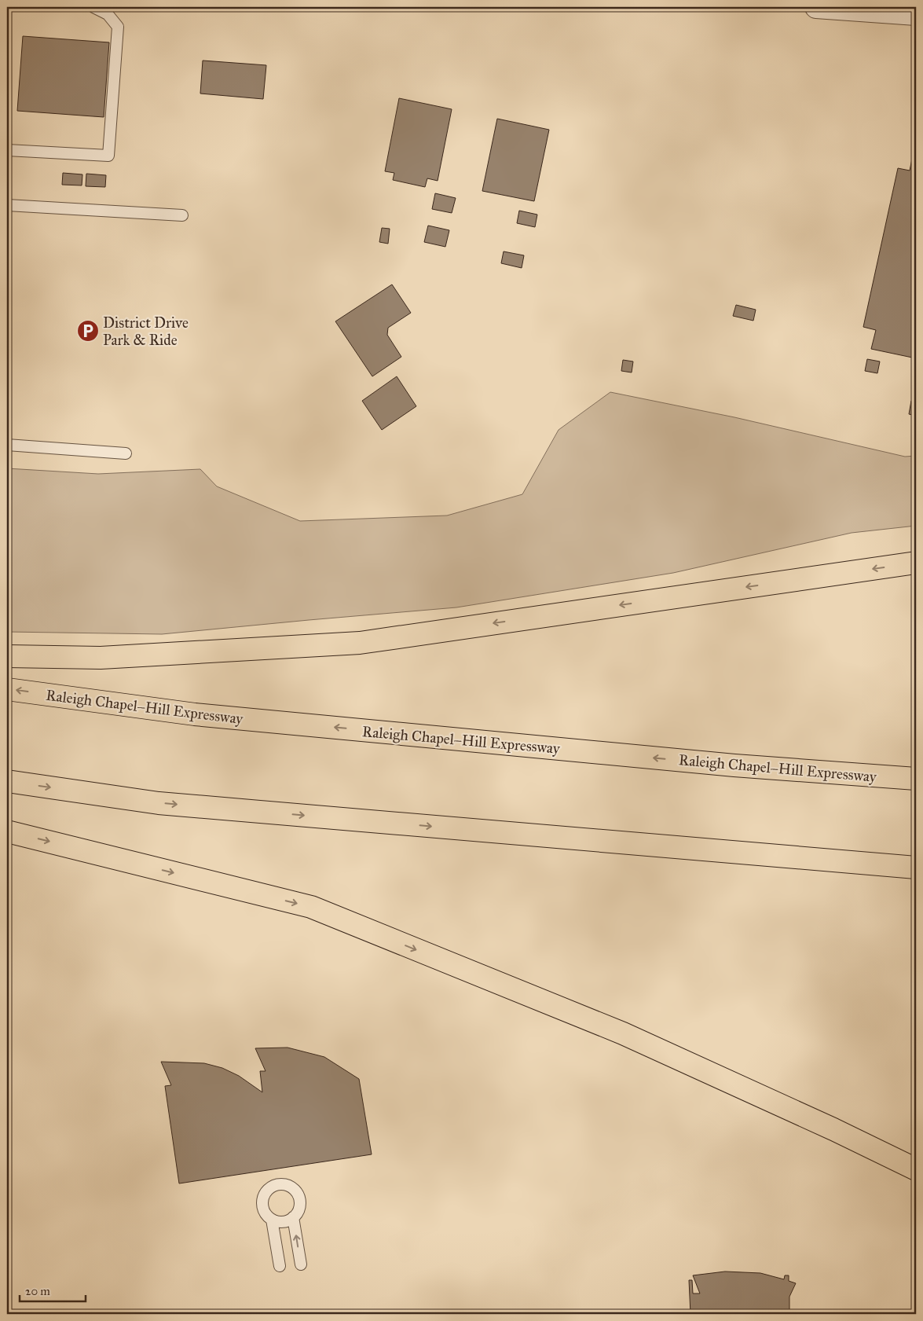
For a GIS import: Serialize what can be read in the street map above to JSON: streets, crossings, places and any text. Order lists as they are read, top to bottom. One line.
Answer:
{"streets":{"highway":["Raleigh Chapel–Hill Expressway"]},"places":{"parking":["District Drive Park & Ride"]},"scale_bar":"20 m"}
